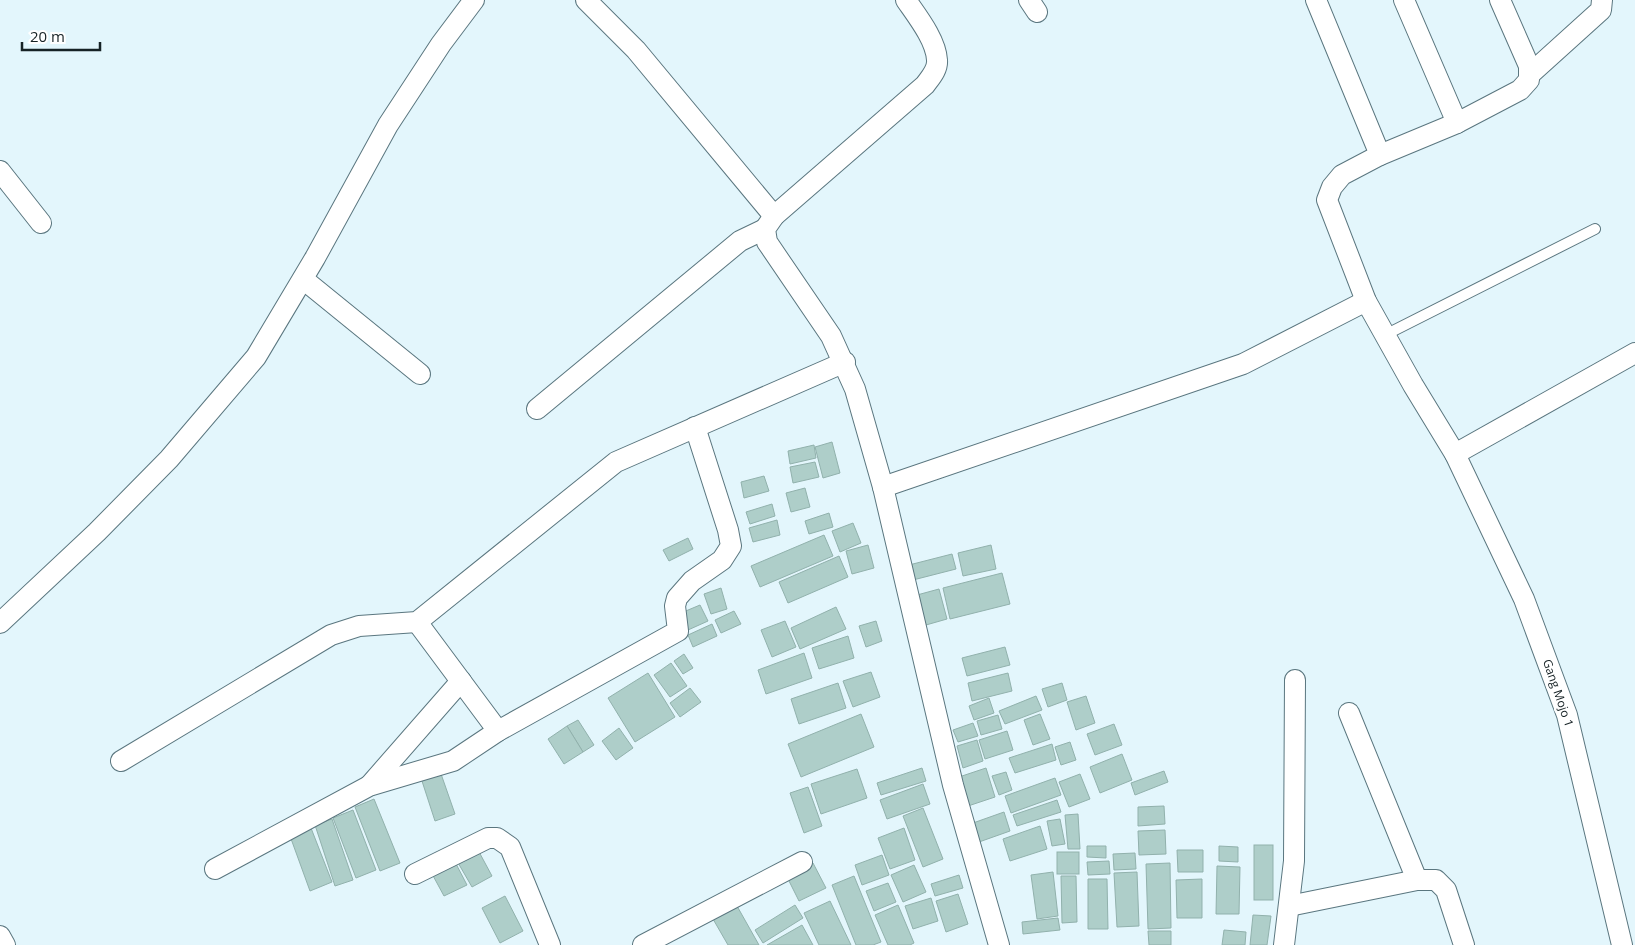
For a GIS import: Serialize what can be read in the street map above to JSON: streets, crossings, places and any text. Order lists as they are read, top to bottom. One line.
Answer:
{"streets":{"street":["Gang Mojo 1"]},"scale_bar":"20 m"}
